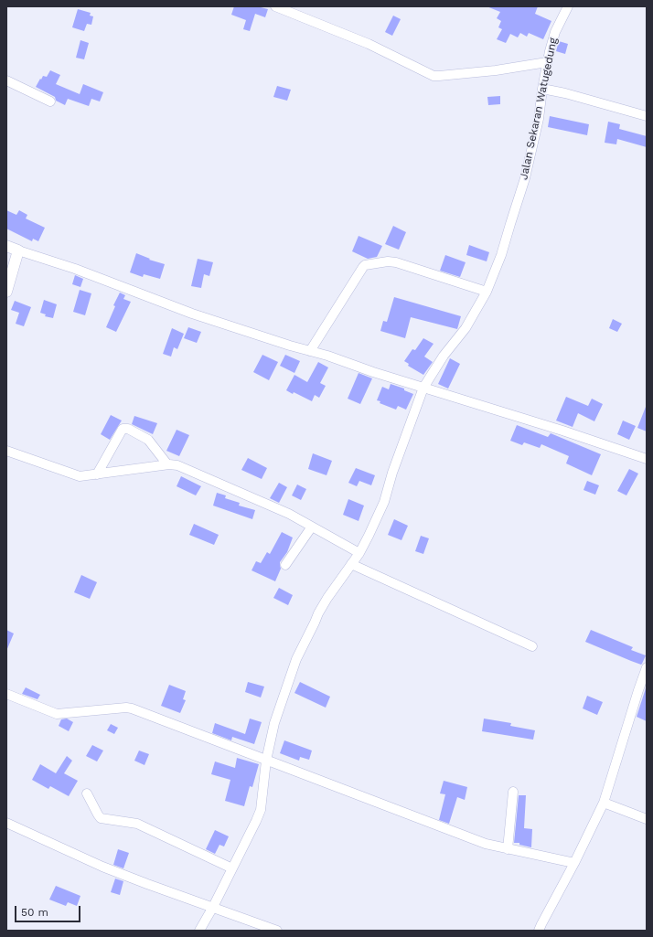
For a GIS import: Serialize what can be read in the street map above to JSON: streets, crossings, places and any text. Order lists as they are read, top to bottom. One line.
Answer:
{"streets":{"street":["Jalan Sekaran Watugedung"]},"scale_bar":"50 m"}
